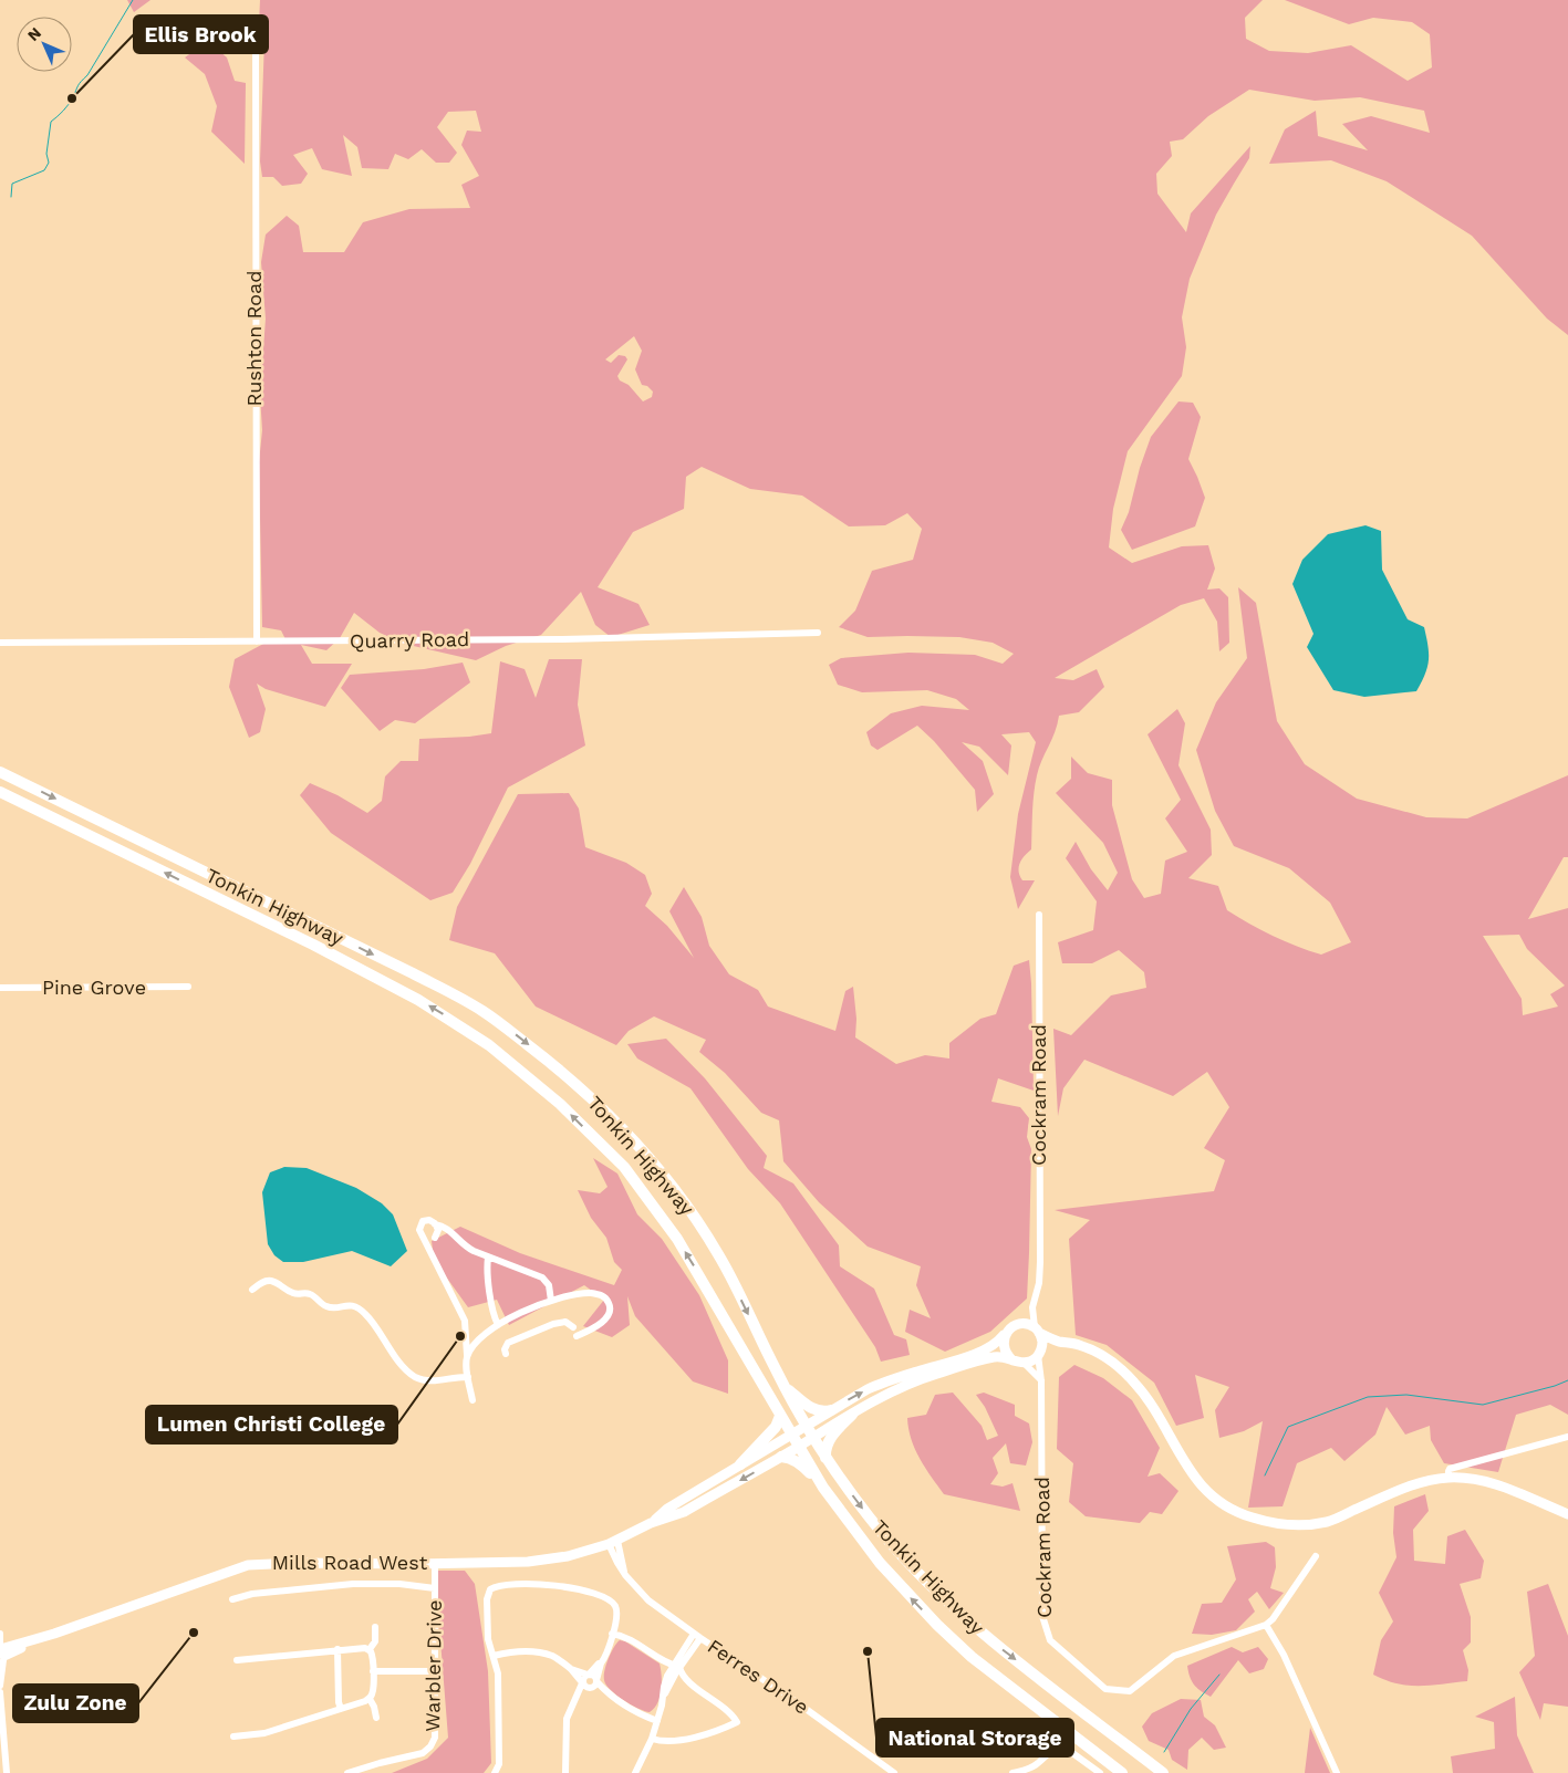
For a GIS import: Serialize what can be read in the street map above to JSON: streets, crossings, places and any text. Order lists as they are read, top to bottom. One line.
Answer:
{"streets":{"highway":["Tonkin Highway"],"main road":["Mills Road West"],"street":["Rushton Road","Quarry Road","Pine Grove","Cockram Road","Warbler Drive","Ferres Drive"]},"crossings":[["Rushton Road","Quarry Road"],["Tonkin Highway","Mills Road West"],["Cockram Road","Mills Road West"],["Mills Road West","Warbler Drive"],["Mills Road West","Ferres Drive"]],"places":["Ellis Brook","Lumen Christi College","Zulu Zone","National Storage"],"north":"top left"}
